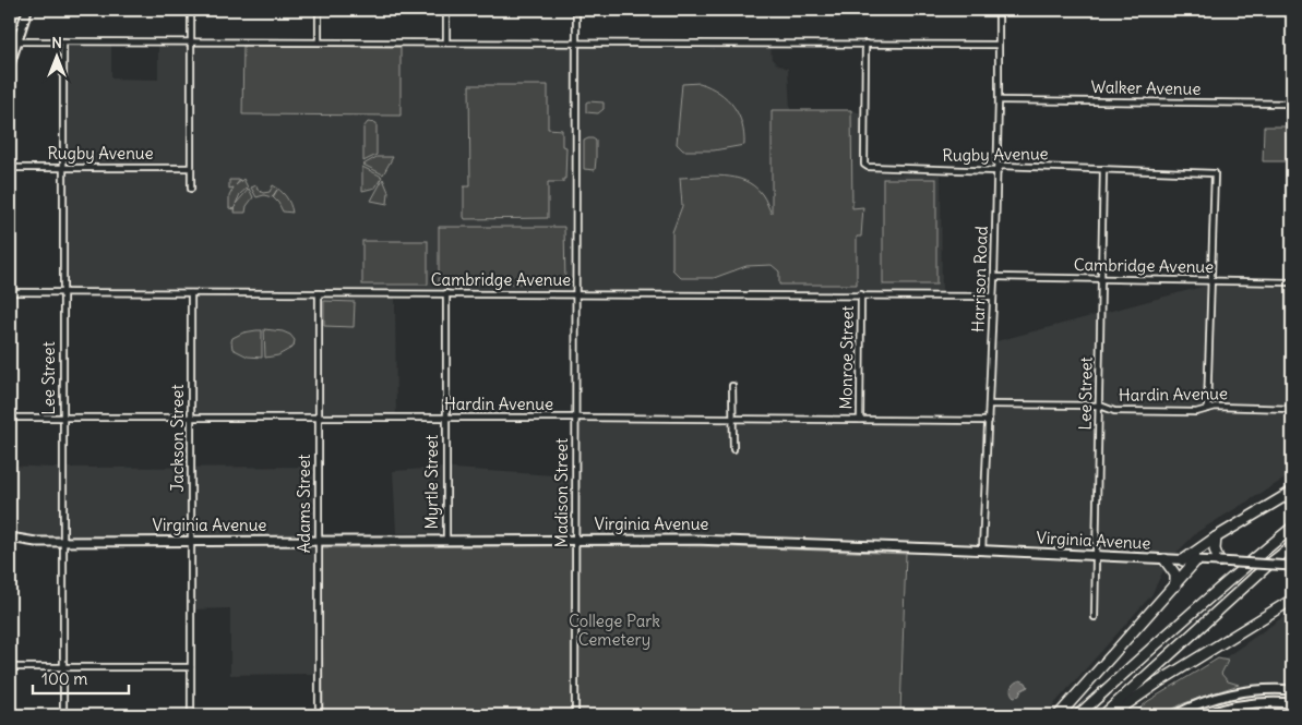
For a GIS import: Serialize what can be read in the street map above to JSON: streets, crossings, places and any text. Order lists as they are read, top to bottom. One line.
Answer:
{"streets":{"main road":["Virginia Avenue"],"street":["Walker Avenue","Rugby Avenue","Cambridge Avenue","Harrison Road","Monroe Street","Lee Street","Hardin Avenue","Jackson Street","Myrtle Street","Madison Street","Adams Street"]},"crossings":[["Walker Avenue","Harrison Road"],["Rugby Avenue","Cambridge Avenue"],["Rugby Avenue","Harrison Road"],["Rugby Avenue","Lee Street"],["Cambridge Avenue","Harrison Road"],["Cambridge Avenue","Monroe Street"],["Cambridge Avenue","Lee Street"],["Cambridge Avenue","Jackson Street"],["Cambridge Avenue","Myrtle Street"],["Cambridge Avenue","Madison Street"],["Cambridge Avenue","Adams Street"],["Harrison Road","Hardin Avenue"],["Harrison Road","Virginia Avenue"],["Monroe Street","Hardin Avenue"],["Lee Street","Hardin Avenue"],["Lee Street","Virginia Avenue"],["Hardin Avenue","Jackson Street"],["Hardin Avenue","Myrtle Street"],["Hardin Avenue","Madison Street"],["Hardin Avenue","Adams Street"],["Jackson Street","Virginia Avenue"],["Myrtle Street","Virginia Avenue"],["Madison Street","Virginia Avenue"],["Adams Street","Virginia Avenue"]],"parks":["College Park Cemetery"],"scale_bar":"100 m","north":"top"}
